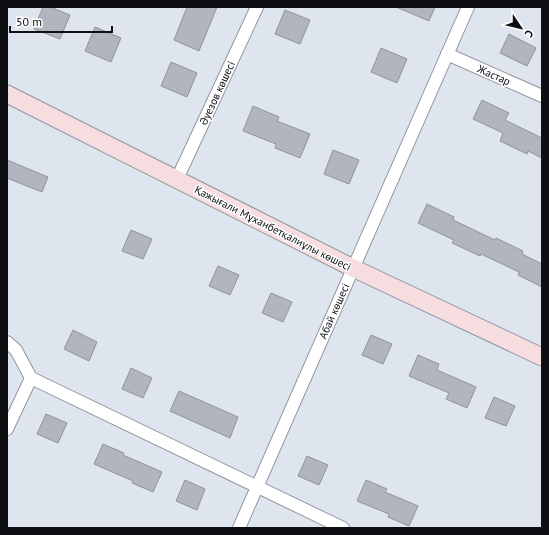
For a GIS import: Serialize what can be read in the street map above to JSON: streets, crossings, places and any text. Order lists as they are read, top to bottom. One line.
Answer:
{"streets":{"street":["Жастар","Әуезов көшесі","Қажығали Мұханбетқалиұлы көшесі","Абай көшесі"]},"crossings":[["Жастар","Абай көшесі"],["Әуезов көшесі","Қажығали Мұханбетқалиұлы көшесі"],["Қажығали Мұханбетқалиұлы көшесі","Абай көшесі"]],"scale_bar":"50 m","north":"bottom right"}
